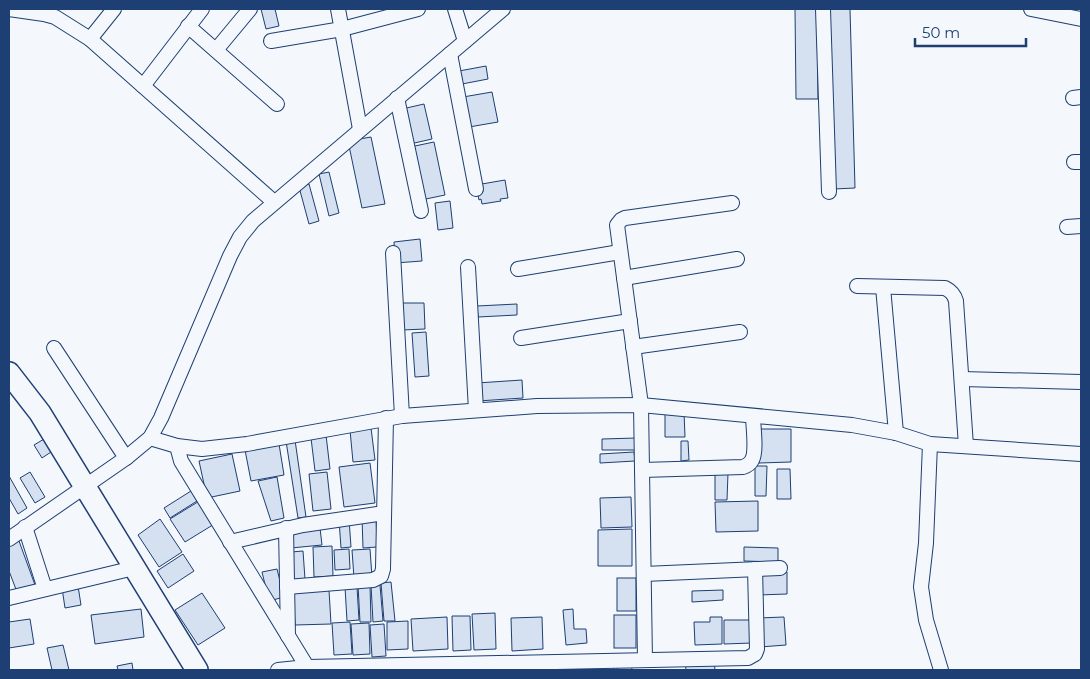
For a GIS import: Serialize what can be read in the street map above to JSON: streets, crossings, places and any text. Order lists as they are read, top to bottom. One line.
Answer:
{"scale_bar":"50 m"}
